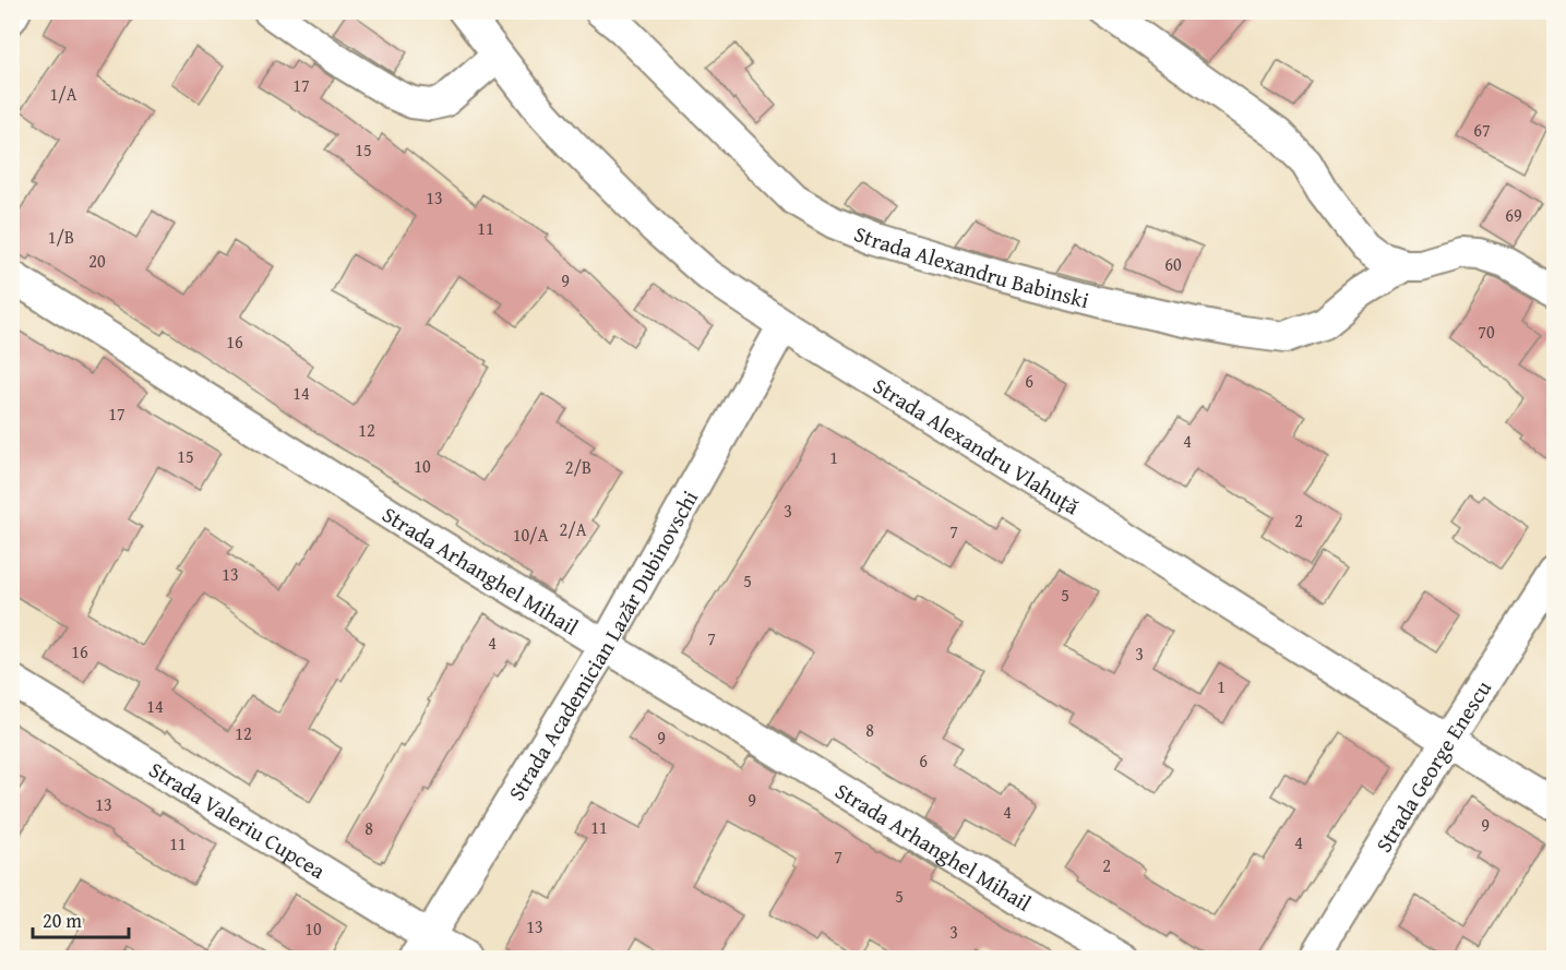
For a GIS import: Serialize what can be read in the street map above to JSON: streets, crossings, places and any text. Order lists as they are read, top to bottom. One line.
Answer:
{"streets":{"street":["Strada Alexandru Babinski","Strada Аlexandru Vlahuță","Strada Arhanghel Mihail","Strada Academician Lazăr Dubinovschi","Strada George Enescu","Strada Valeriu Cupcea"]},"crossings":[["Strada Аlexandru Vlahuță","Strada Academician Lazăr Dubinovschi"],["Strada Аlexandru Vlahuță","Strada George Enescu"],["Strada Arhanghel Mihail","Strada Academician Lazăr Dubinovschi"],["Strada Academician Lazăr Dubinovschi","Strada Valeriu Cupcea"]],"house_numbers":["17","1/A","67","15","13","69","11","1/B","20","60","9","70","16","6","14","17","12","4","15","1","10","2/B","3","2","2/A","7","10/A","13","5","5","7","4","16","3","1","14","8","12","9","6","9","13","4","9","11","8","4","11","7","2","5","13","10","3"],"scale_bar":"20 m"}
